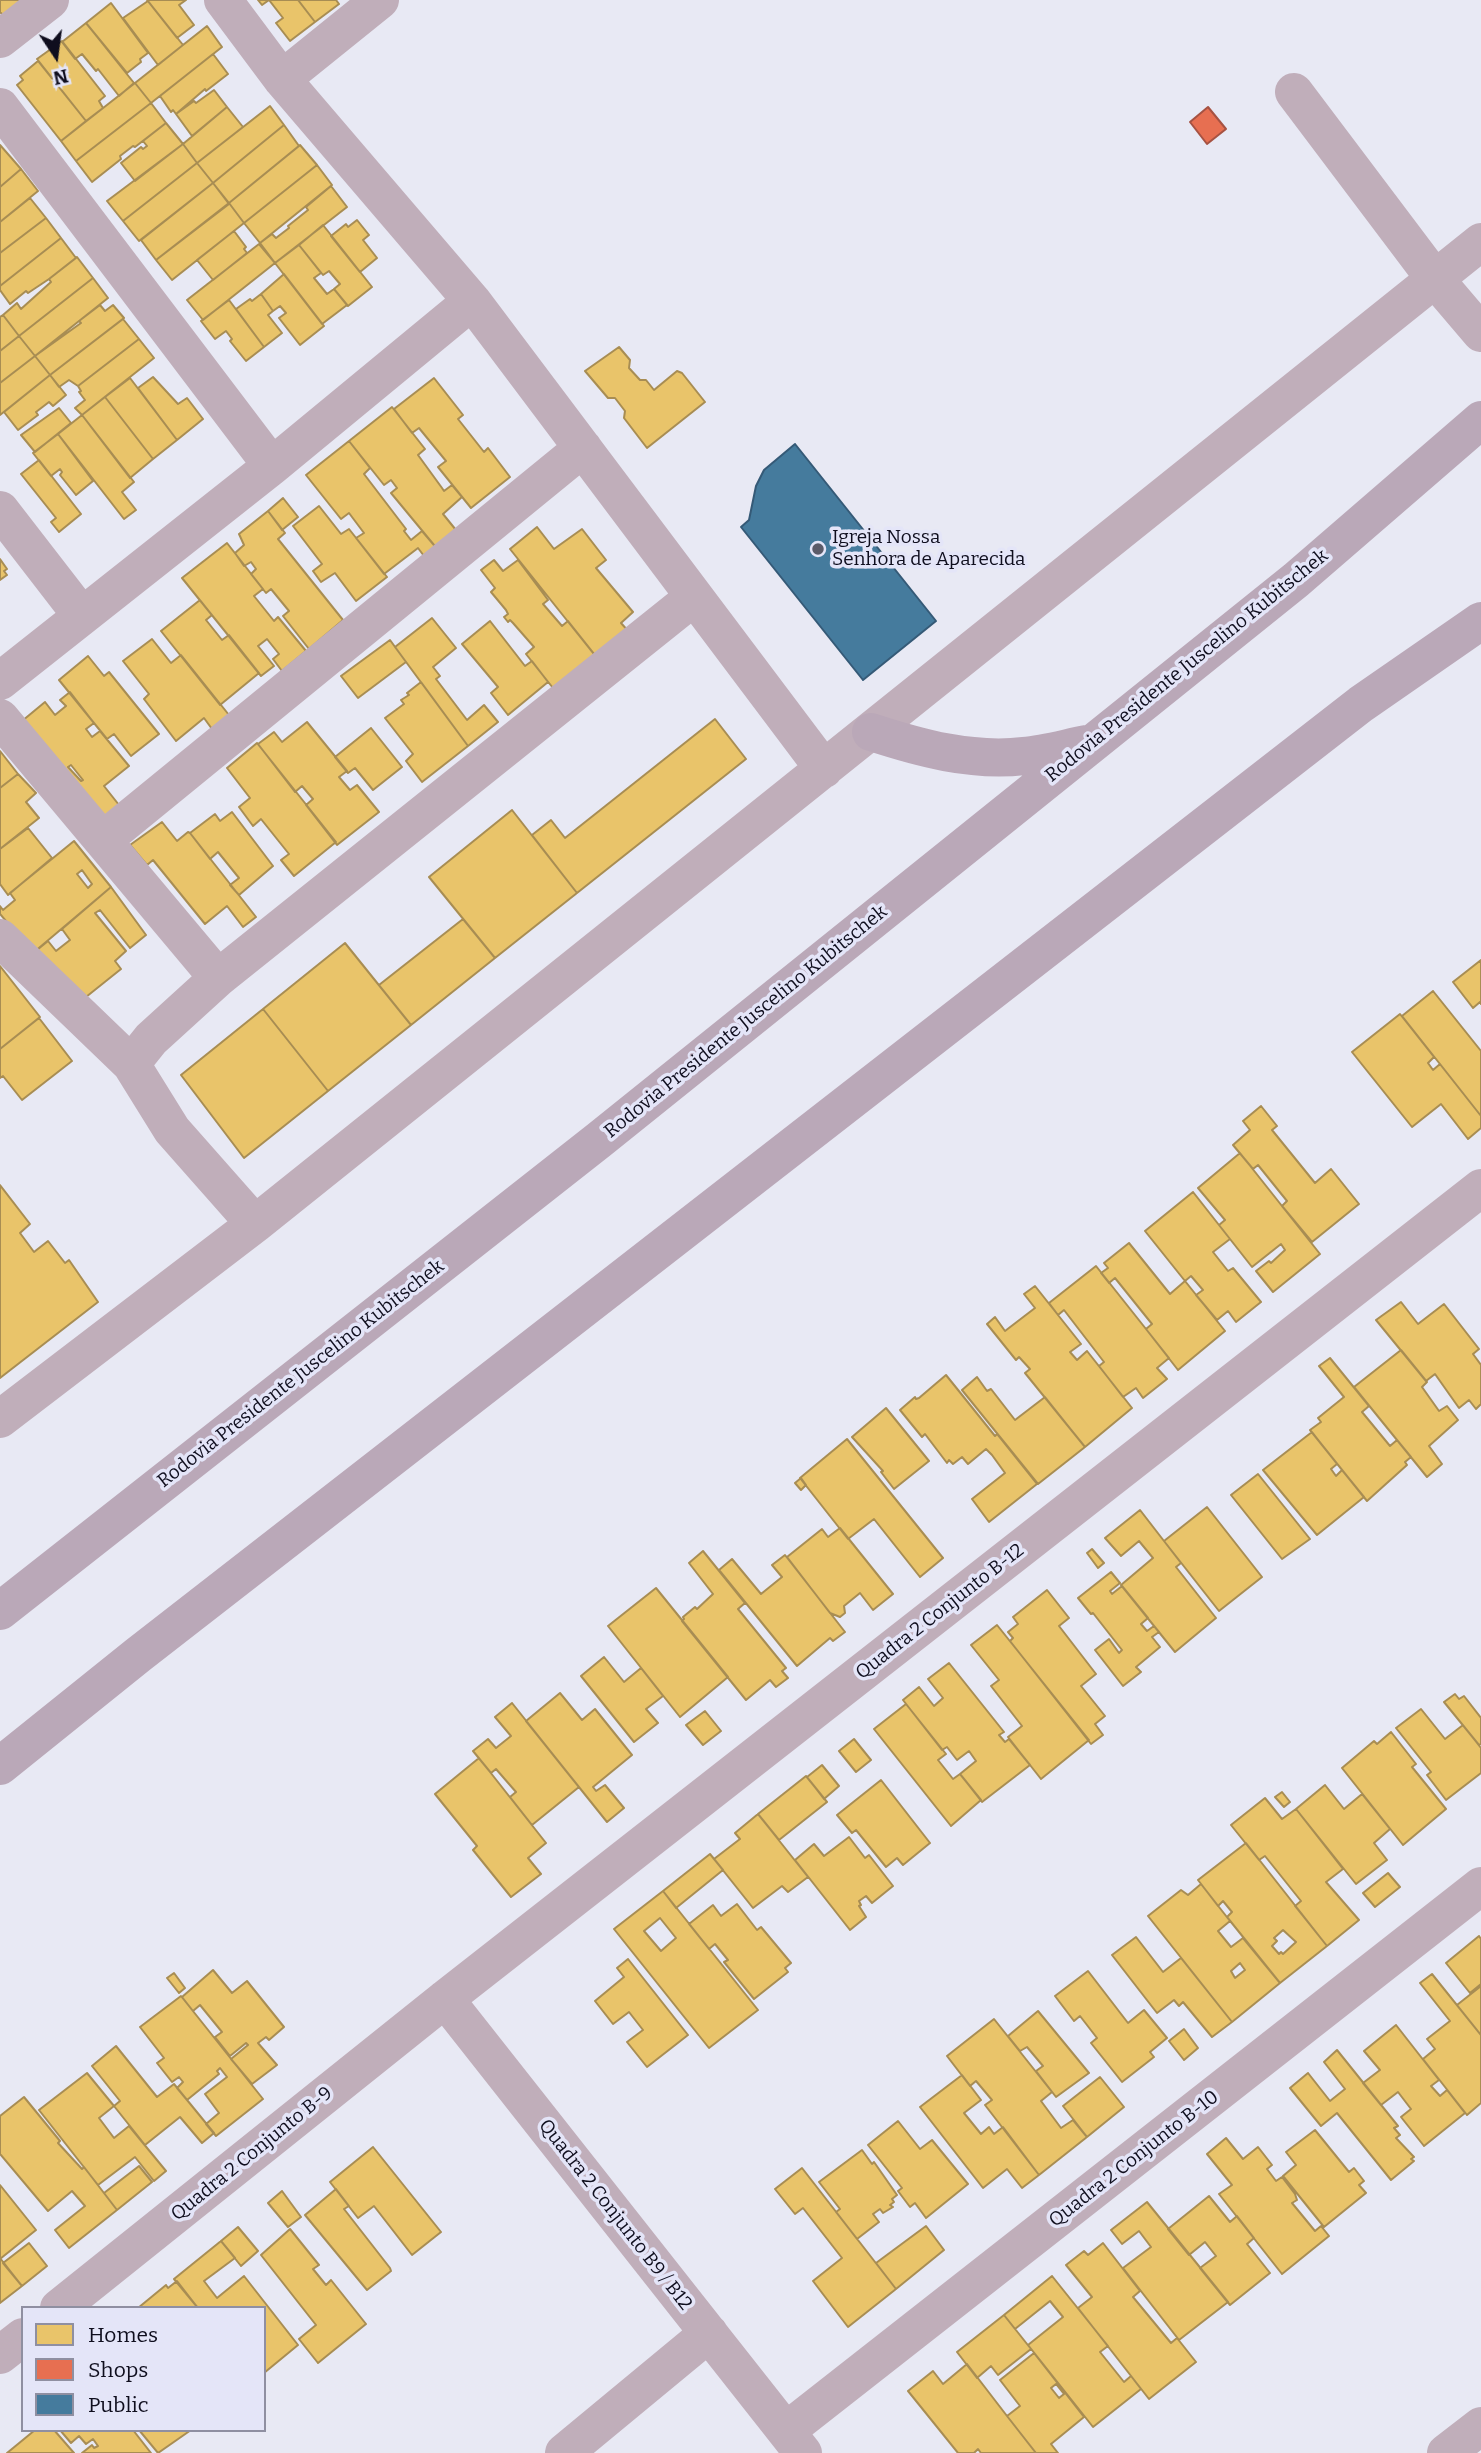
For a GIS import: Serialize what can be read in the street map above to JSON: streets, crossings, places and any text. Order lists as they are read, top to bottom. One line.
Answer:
{"streets":{"highway":["Rodovia Presidente Juscelino Kubitschek"],"street":["Quadra 2 Conjunto B-12","Quadra 2 Conjunto B-9","Quadra 2 Conjunto B-10","Quadra 2 Conjunto B9 / B12"]},"crossings":[["Quadra 2 Conjunto B-12","Quadra 2 Conjunto B-9"],["Quadra 2 Conjunto B-12","Quadra 2 Conjunto B9 / B12"],["Quadra 2 Conjunto B-9","Quadra 2 Conjunto B9 / B12"],["Quadra 2 Conjunto B-10","Quadra 2 Conjunto B9 / B12"]],"places":["Igreja Nossa Senhora de Aparecida"],"legend":["Homes","Shops","Public"],"north":"bottom"}
